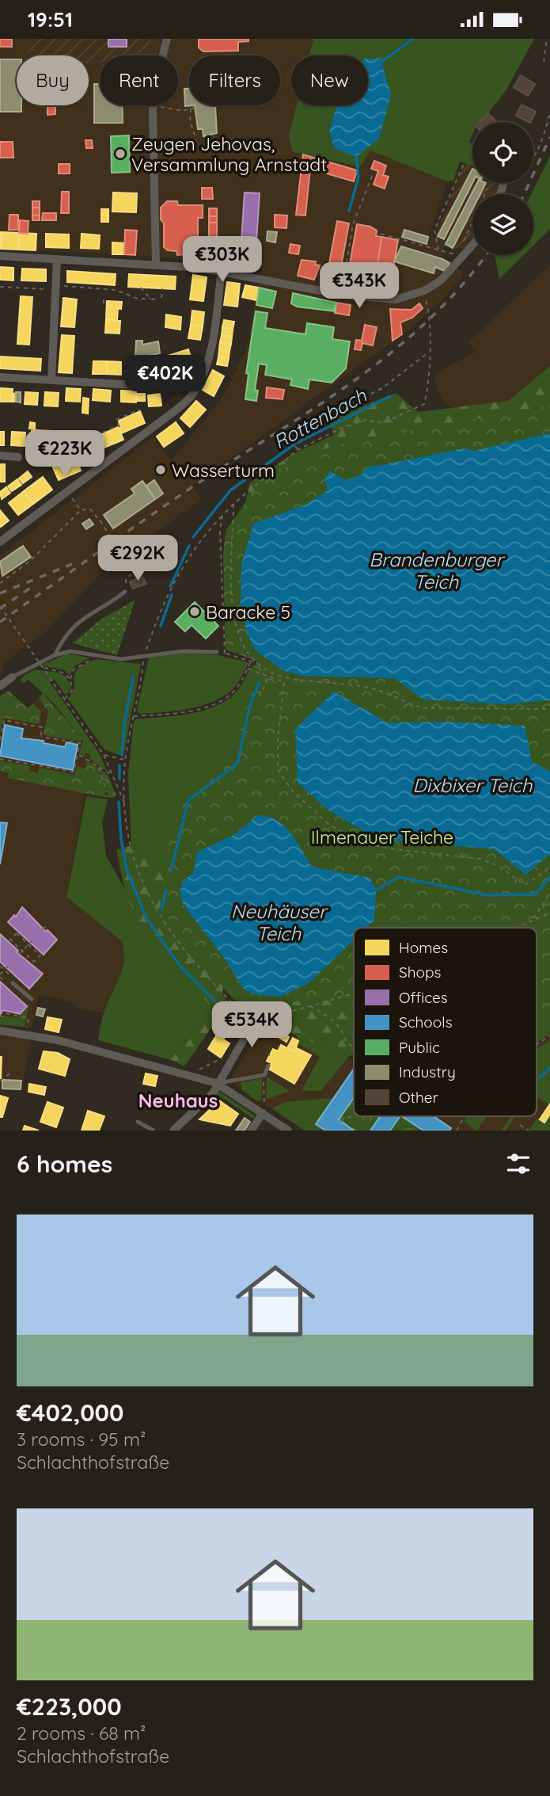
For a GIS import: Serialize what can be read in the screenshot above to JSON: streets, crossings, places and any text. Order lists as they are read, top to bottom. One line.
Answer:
{"districts":["Neuhaus"],"water":["Rottenbach","Brandenburger Teich","Dixbixer Teich","Neuhäuser Teich"],"parks":["Ilmenauer Teiche"],"places":["Zeugen Jehovas, Versammlung Arnstadt","Wasserturm","Baracke 5"],"legend":["Homes","Shops","Offices","Schools","Public","Industry","Other"],"page":{"status":"19:51","chip":["Buy","Rent","Filters","New"],"price":["€303K","€343K","€402K","€223K","€292K","€534K"],"heading":"6 homes","list":[{"name":"€402,000","note":"3 rooms · 95 m² · Schlachthofstraße"},{"name":"€223,000","note":"2 rooms · 68 m² · Schlachthofstraße"}]}}
